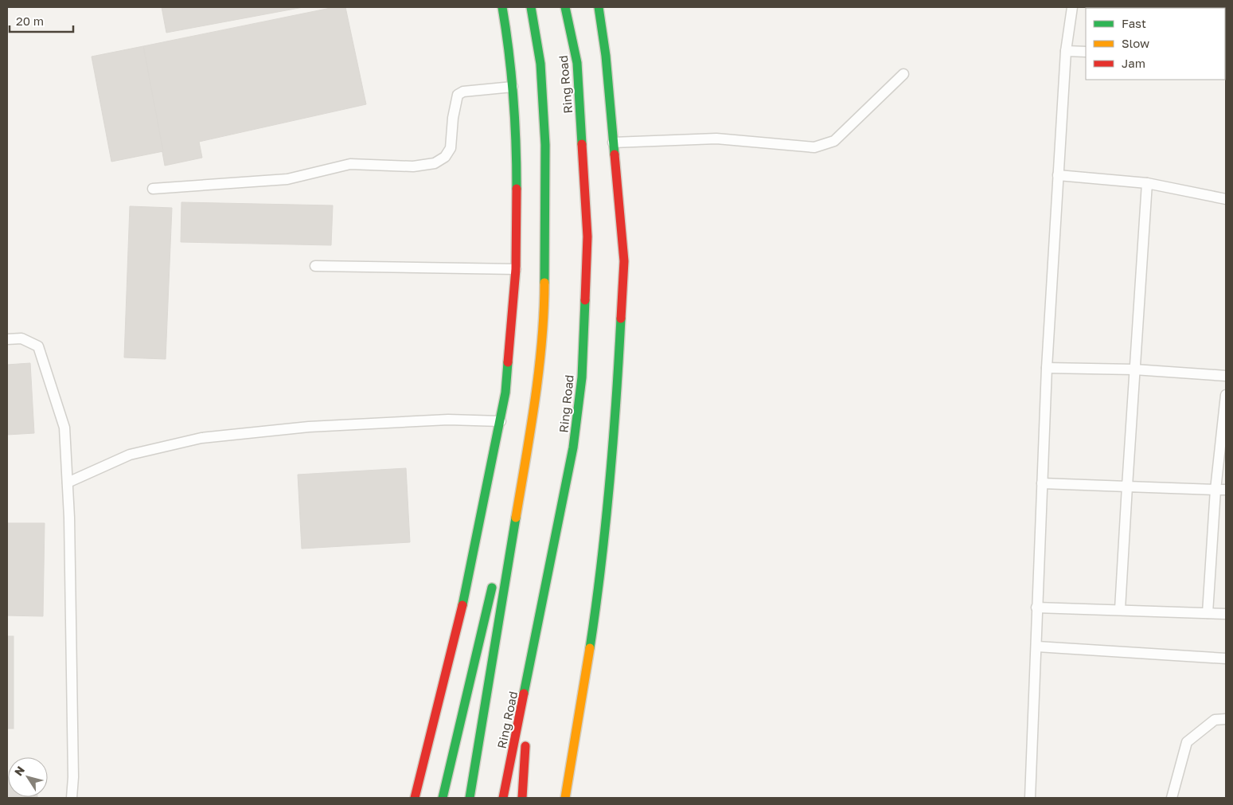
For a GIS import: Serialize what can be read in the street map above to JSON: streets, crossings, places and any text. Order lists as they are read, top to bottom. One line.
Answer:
{"streets":{"main road":["Ring Road"]},"legend":["Fast","Slow","Jam"],"scale_bar":"20 m","north":"top left"}
